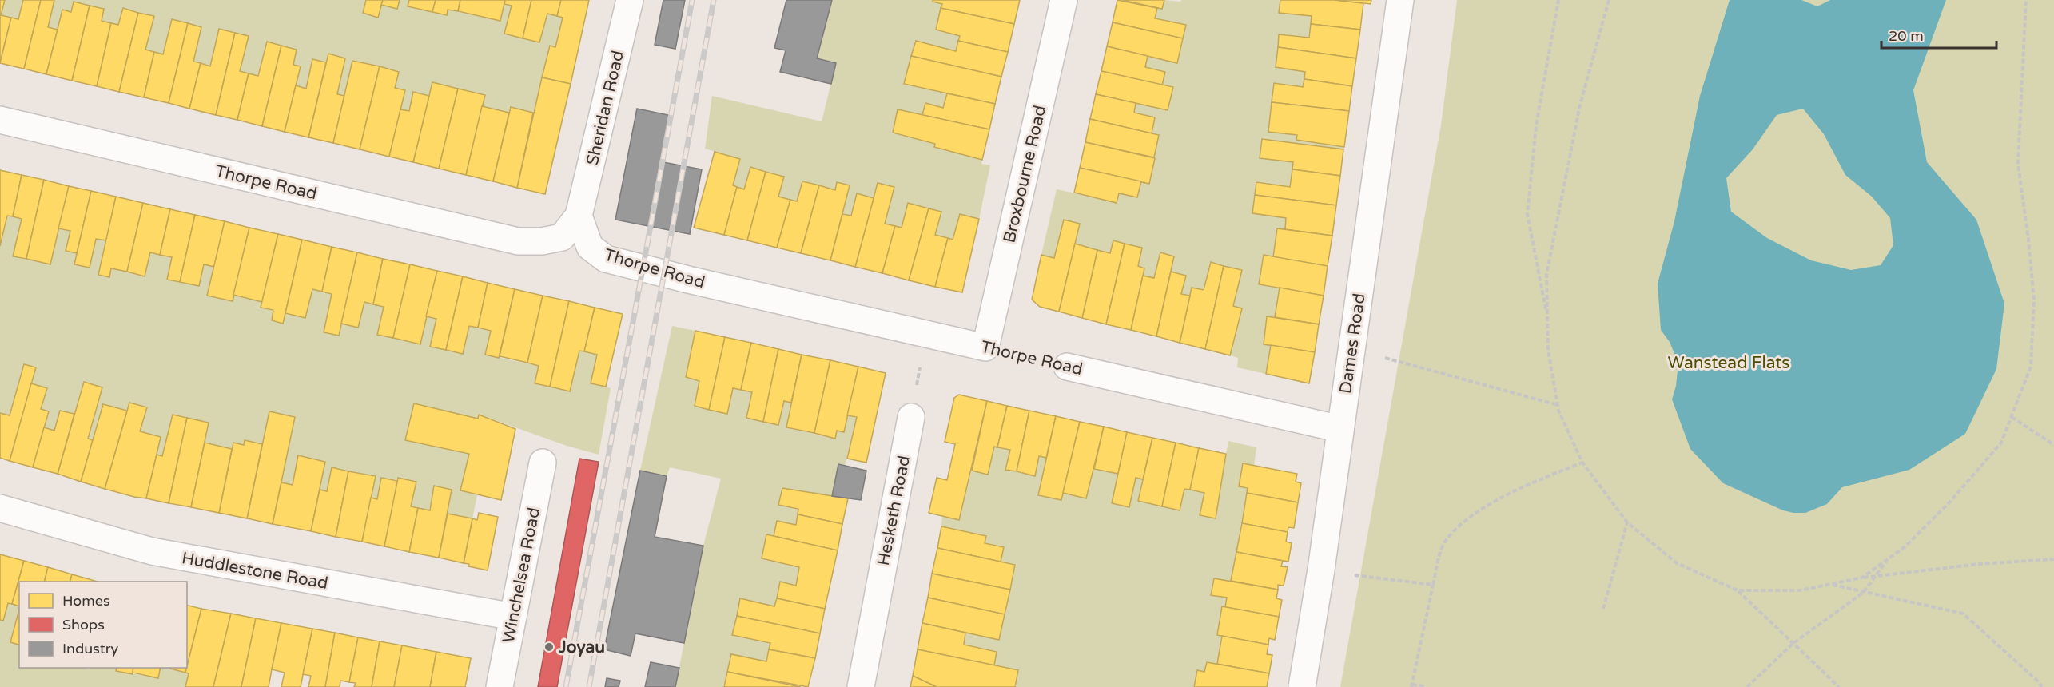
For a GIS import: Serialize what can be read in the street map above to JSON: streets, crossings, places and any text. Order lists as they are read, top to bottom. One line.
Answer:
{"streets":{"street":["Sheridan Road","Broxbourne Road","Thorpe Road","Dames Road","Hesketh Road","Huddlestone Road","Winchelsea Road"]},"crossings":[["Sheridan Road","Thorpe Road"],["Broxbourne Road","Thorpe Road"],["Thorpe Road","Dames Road"],["Huddlestone Road","Winchelsea Road"]],"parks":["Wanstead Flats"],"places":["Joyau"],"legend":["Homes","Shops","Industry"],"scale_bar":"20 m"}
